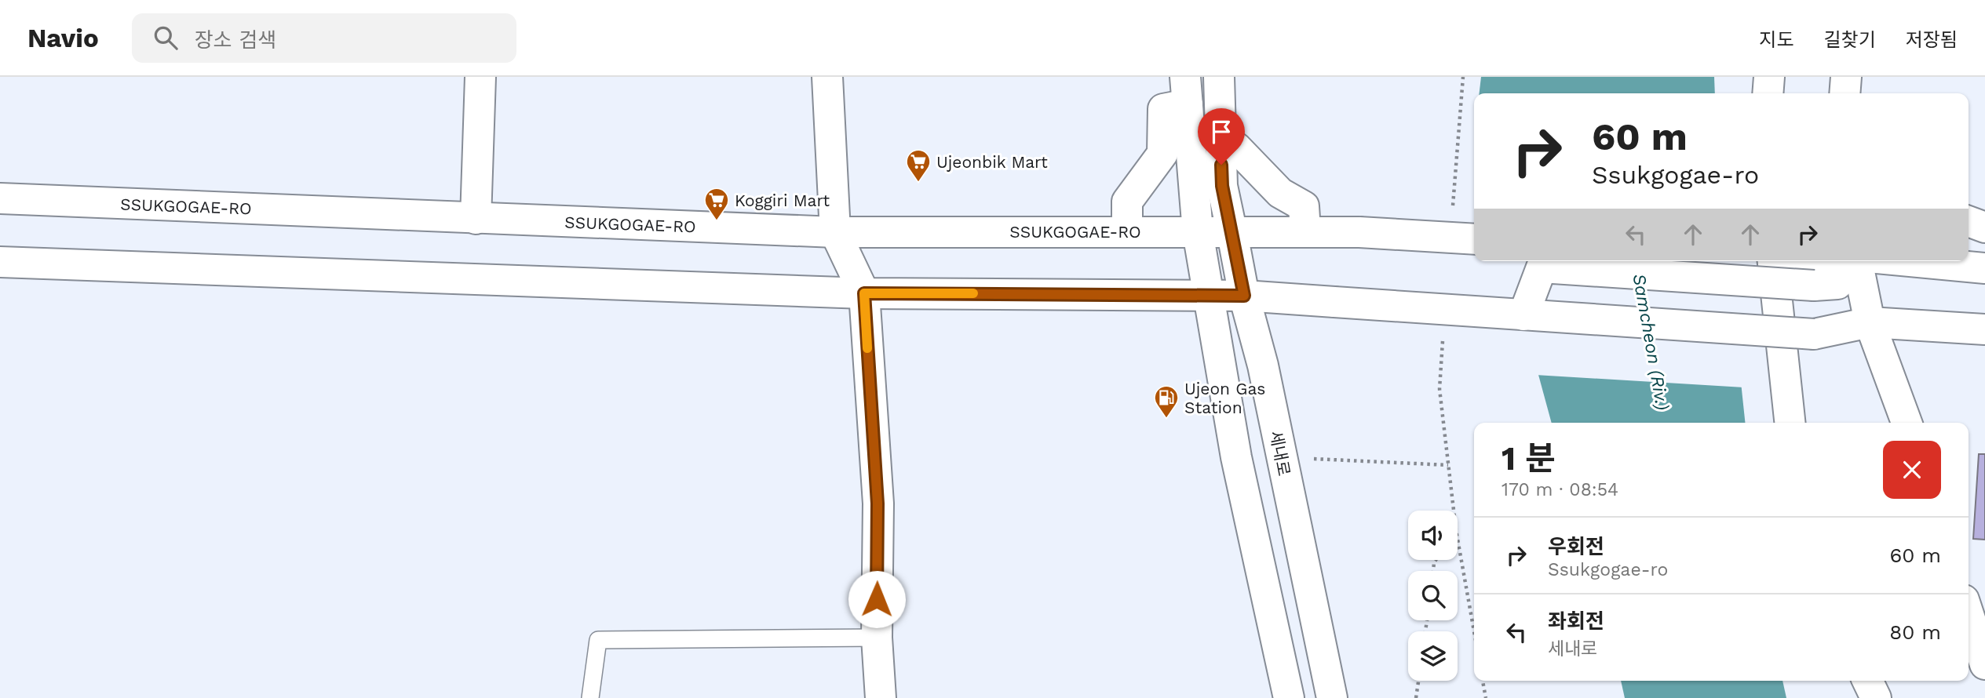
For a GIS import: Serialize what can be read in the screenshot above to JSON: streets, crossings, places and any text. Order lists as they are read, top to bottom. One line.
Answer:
{"streets":{"street":["SSUKGOGAE-RO","세내로"]},"crossings":[["SSUKGOGAE-RO","세내로"]],"water":["Samcheon (Riv.)"],"places":{"supermarket":["Ujeonbik Mart","Koggiri Mart"],"fuel station":["Ujeon Gas Station"]},"page":{"header":"Navio","search":"장소 검색","nav":["지도","길찾기","저장됨"],"turn":["60 m","Ssukgogae-ro"],"heading":["1 분","170 m · 08:54"],"list":[{"name":"우회전","note":"Ssukgogae-ro","value":"60 m"},{"name":"좌회전","note":"세내로","value":"80 m"}]}}
